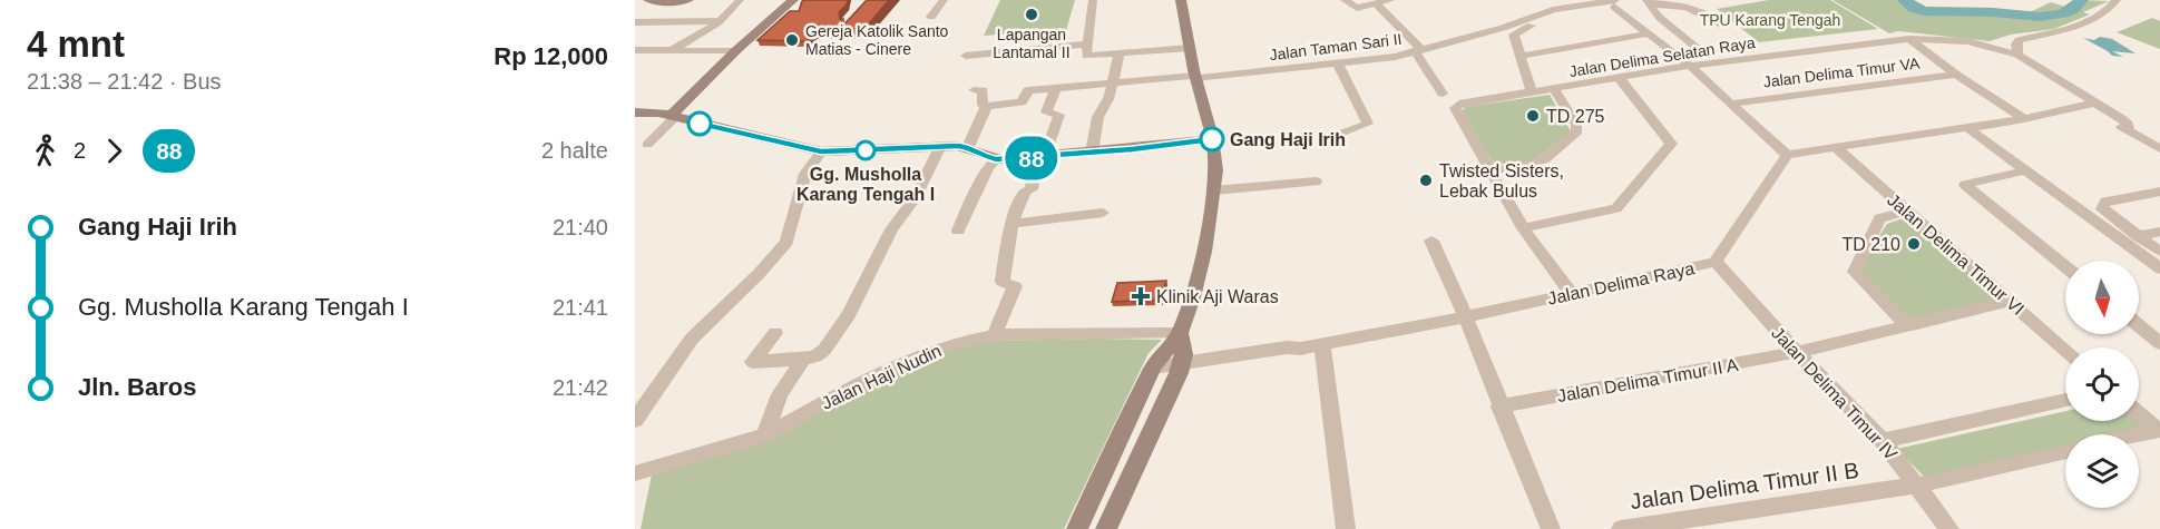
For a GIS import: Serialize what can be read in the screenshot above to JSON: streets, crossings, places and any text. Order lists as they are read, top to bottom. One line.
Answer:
{"streets":{"street":["Jalan Taman Sari II","Jalan Delima Selatan Raya","Jalan Delima Timur VA","Jalan Delima Timur VI","Jalan Delima Raya","Jalan Haji Nudin","Jalan Delima Timur II A","Jalan Delima Timur IV","Jalan Delima Timur II B"]},"crossings":[["Jalan Delima Timur VI","Jalan Delima Timur II A"],["Jalan Delima Raya","Jalan Delima Timur IV"],["Jalan Delima Timur II A","Jalan Delima Timur IV"],["Jalan Delima Timur IV","Jalan Delima Timur II B"]],"parks":["TPU Karang Tengah"],"places":{"other":["Lapangan Lantamal II","Gereja Katolik Santo Matias - Cinere","TD 275","Gang Haji Irih","Gg. Musholla Karang Tengah I","Twisted Sisters, Lebak Bulus","TD 210"],"health":["Klinik Aji Waras"]},"lines":["bus line 88"],"north":"bottom","page":{"heading":["4 mnt","21:38 – 21:42 · Bus","Rp 12,000"],"on_map":"88","legs":["2","88","2 halte"],"list":[{"name":"Gang Haji Irih","value":"21:40"},{"name":"Gg. Musholla Karang Tengah I","value":"21:41"},{"name":"Jln. Baros","value":"21:42"}]}}
